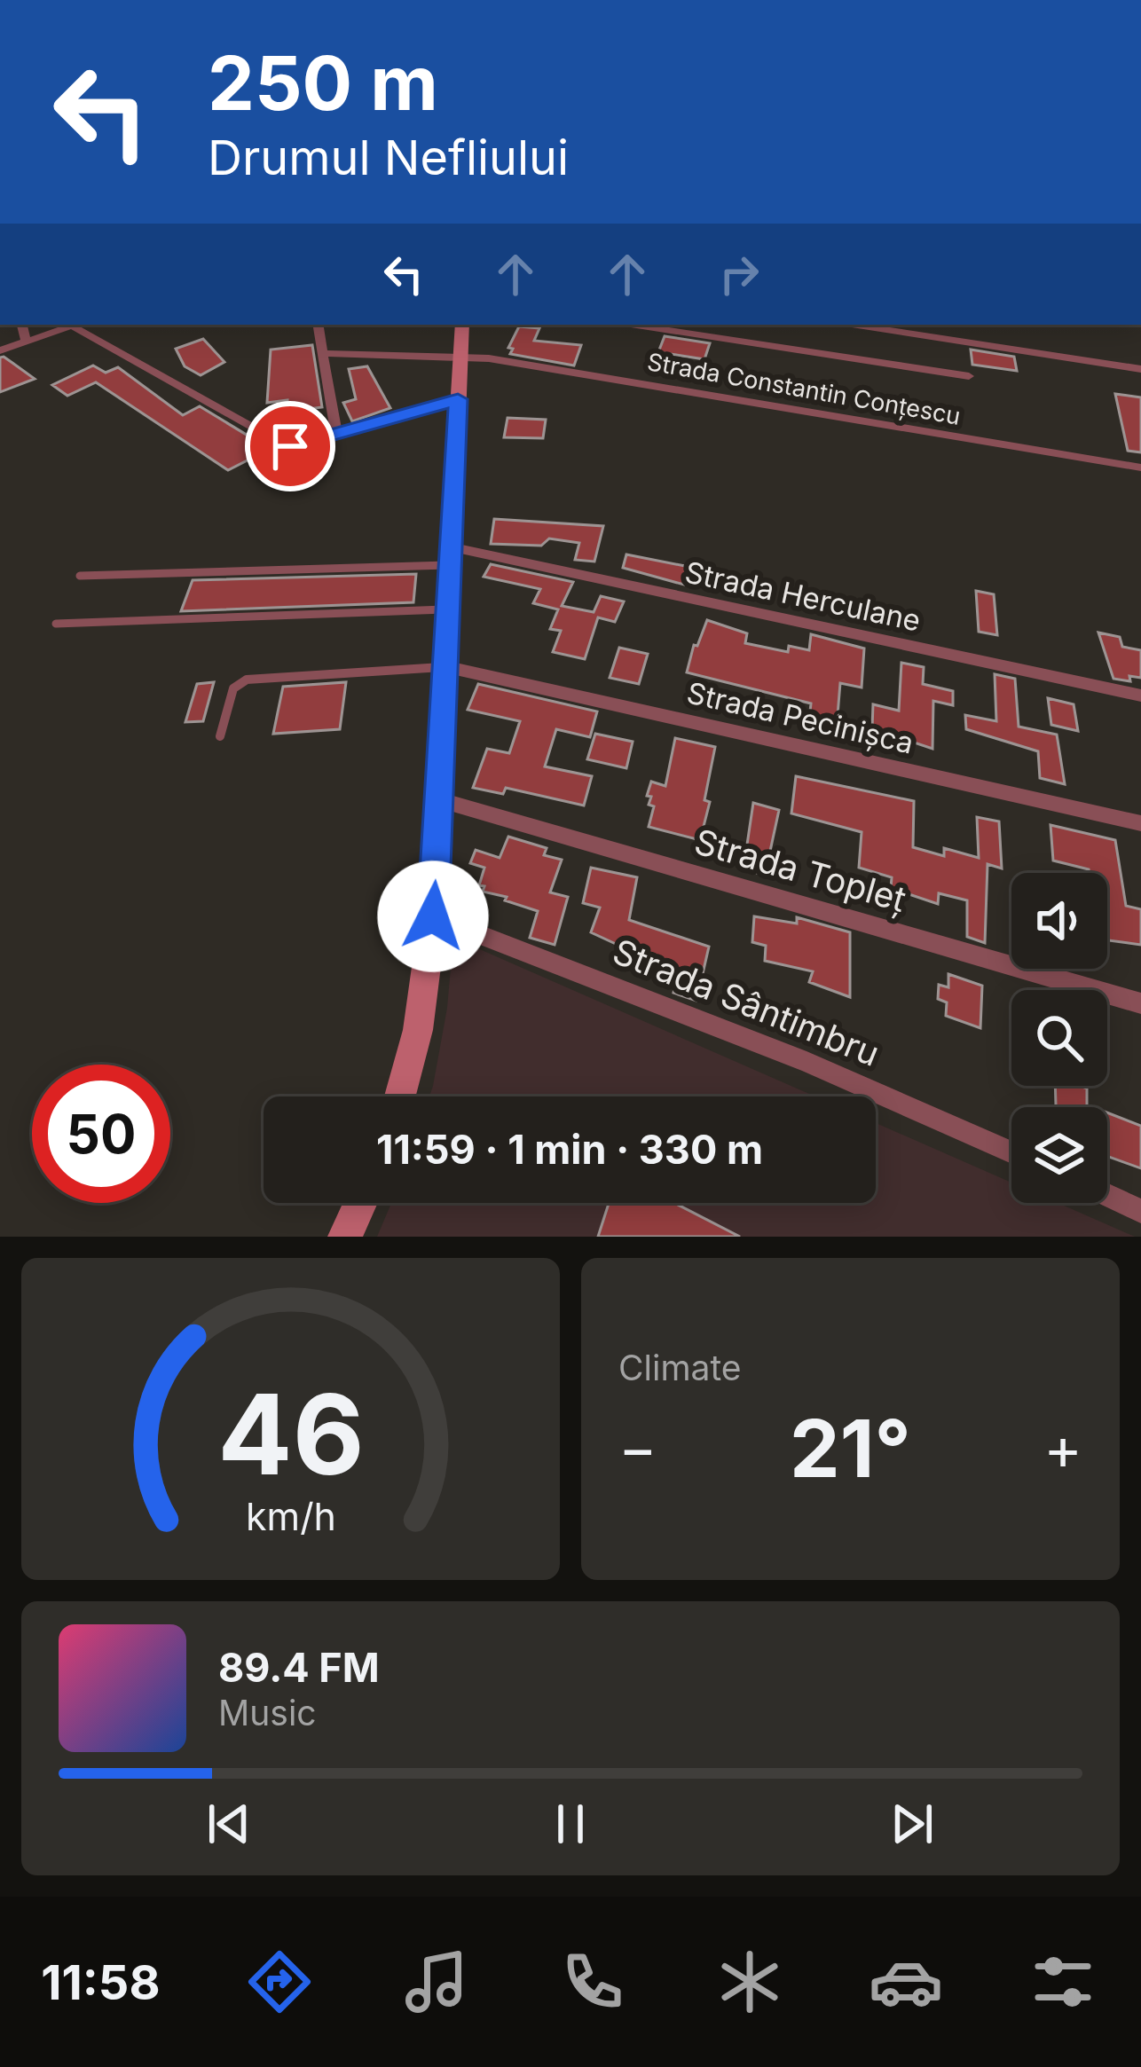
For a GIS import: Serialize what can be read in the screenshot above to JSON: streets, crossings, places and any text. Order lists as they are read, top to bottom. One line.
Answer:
{"streets":{"street":["Strada Constantin Conțescu","Strada Herculane","Strada Pecinișca","Strada Topleț","Strada Sântimbru"]},"page":{"turn":["250 m","Drumul Nefliului"],"limit":"50","trip":"11:59 · 1 min · 330 m","tile":"Climate","heat":["−","21°","+"],"song":["89.4 FM","Music"],"tabs":"11:58","gauge":["46","km/h"]}}
